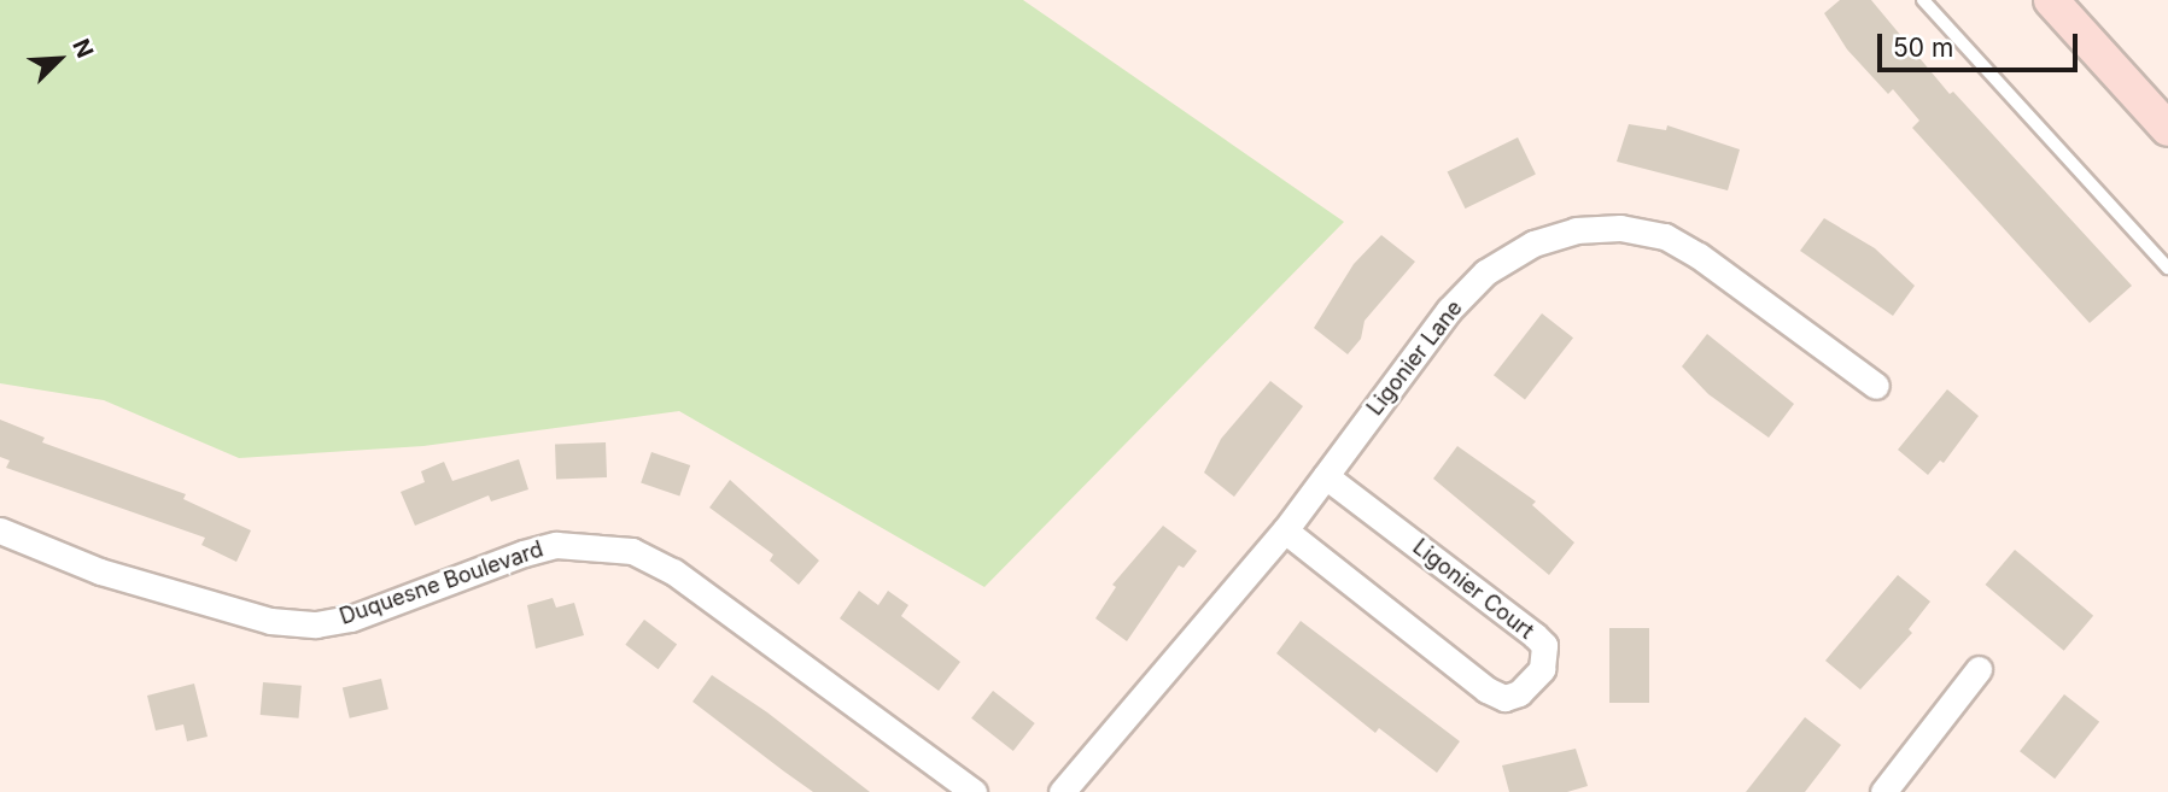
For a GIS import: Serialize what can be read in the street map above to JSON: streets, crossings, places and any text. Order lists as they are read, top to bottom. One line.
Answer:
{"streets":{"street":["Ligonier Lane","Duquesne Boulevard","Ligonier Court"]},"crossings":[["Ligonier Lane","Ligonier Court"]],"scale_bar":"50 m","north":"top right"}
